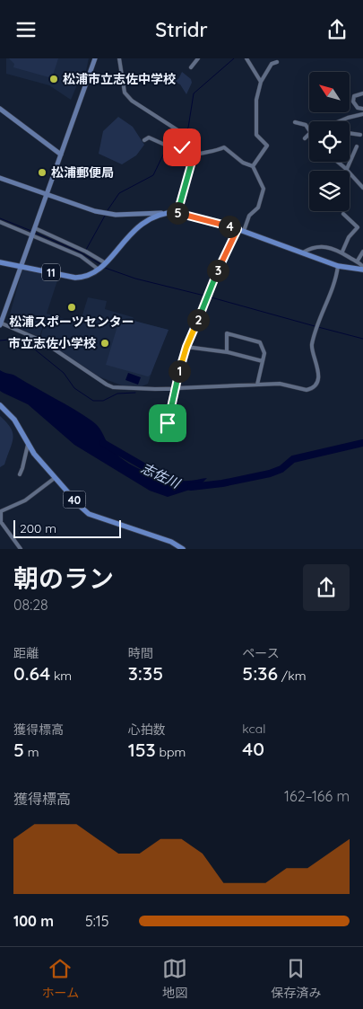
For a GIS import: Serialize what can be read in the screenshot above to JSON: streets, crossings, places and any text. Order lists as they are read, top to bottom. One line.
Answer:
{"streets":{"main road":["11","40"]},"water":["志佐川"],"places":["松浦市立志佐中学校","松浦郵便局","松浦スポーツセンター","市立志佐小学校"],"scale_bar":"200 m","north":"top left","page":{"header":"Stridr","pins":["5","4","3","2","1"],"scale":"200 m","heading":["朝のラン","08:28"],"stats":[["距離","0.64 km"],["時間","3:35"],["ペース","5:36 /km"],["獲得標高","5 m"],["心拍数","153 bpm"],["kcal","40"]],"chart":["獲得標高","162–166 m"],"list":[{"name":"100 m","note":"5:15"}],"tabs":["ホーム","地図","保存済み"]}}
